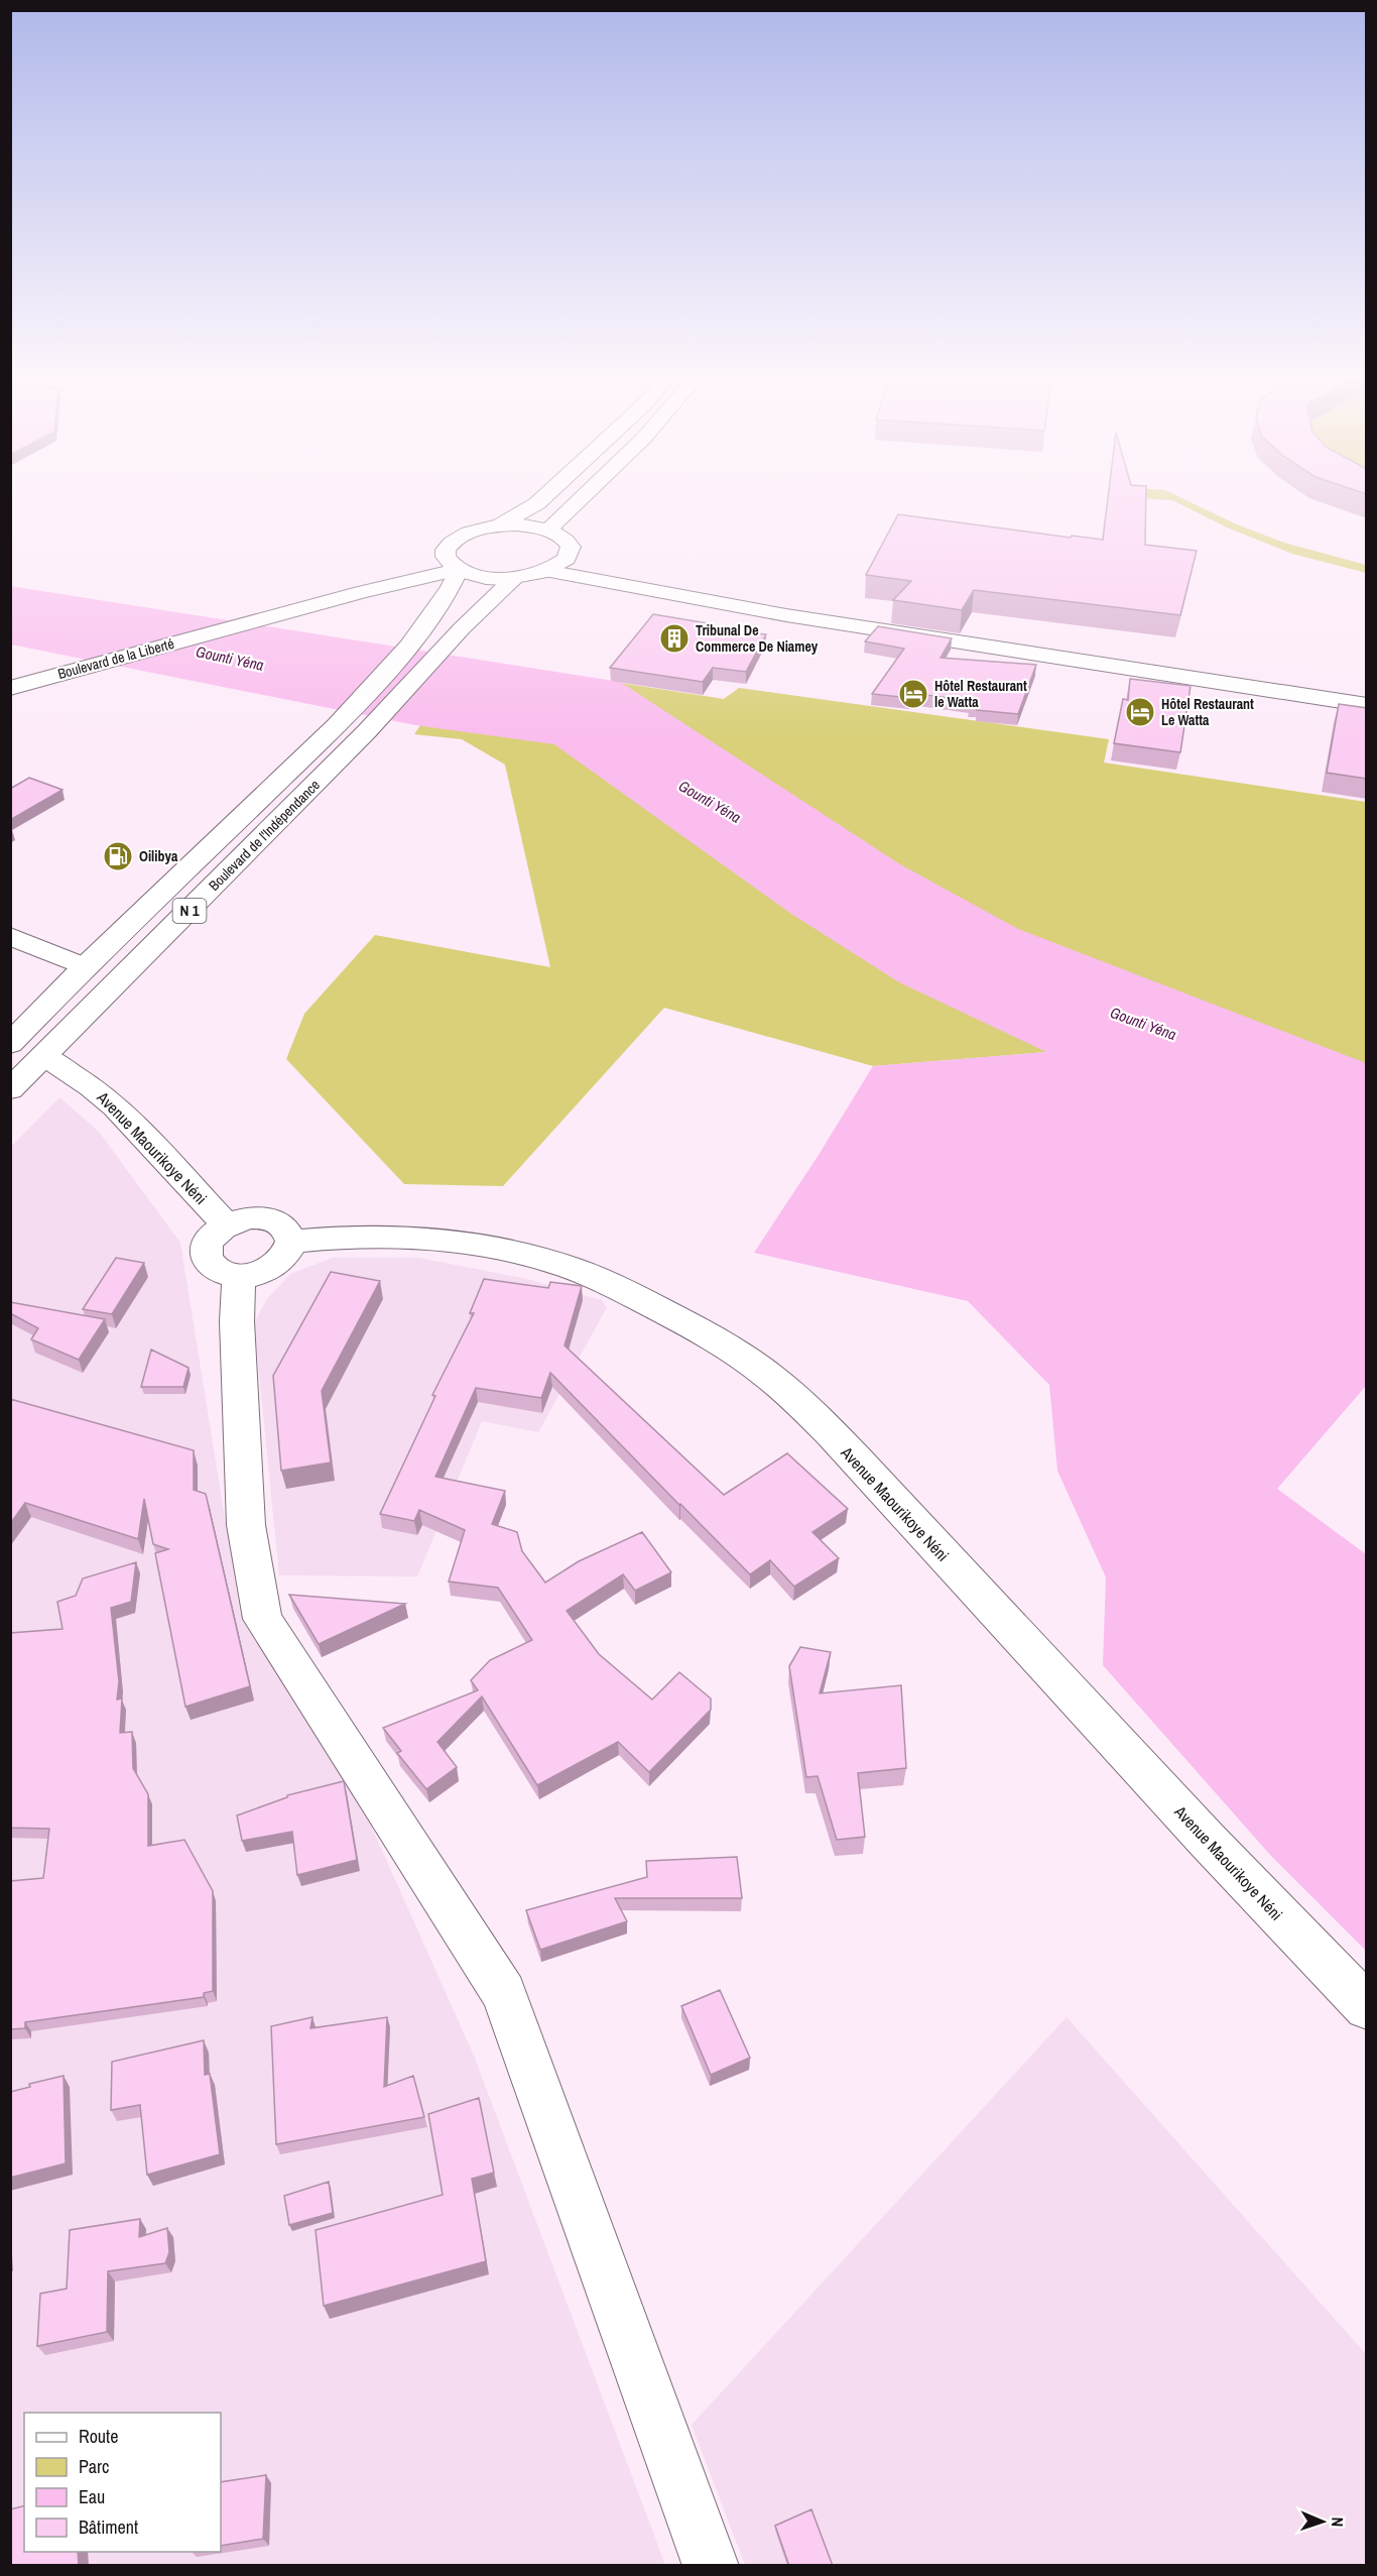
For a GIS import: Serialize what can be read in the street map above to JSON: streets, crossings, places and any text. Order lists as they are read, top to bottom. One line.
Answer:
{"streets":{"main road":["Boulevard de la Liberté","Boulevard de l'Indépendance","N 1","Avenue Maourikoye Néni"]},"crossings":[["Boulevard de la Liberté","Boulevard de l'Indépendance"],["Boulevard de l'Indépendance","Avenue Maourikoye Néni"]],"water":["Gounti Yéna"],"places":{"building":["Tribunal De Commerce De Niamey"],"hotel":["Hôtel Restaurant le Watta","Hôtel Restaurant Le Watta"],"fuel station":["Oilibya"]},"legend":["Route","Parc","Eau","Bâtiment"],"north":"right"}
